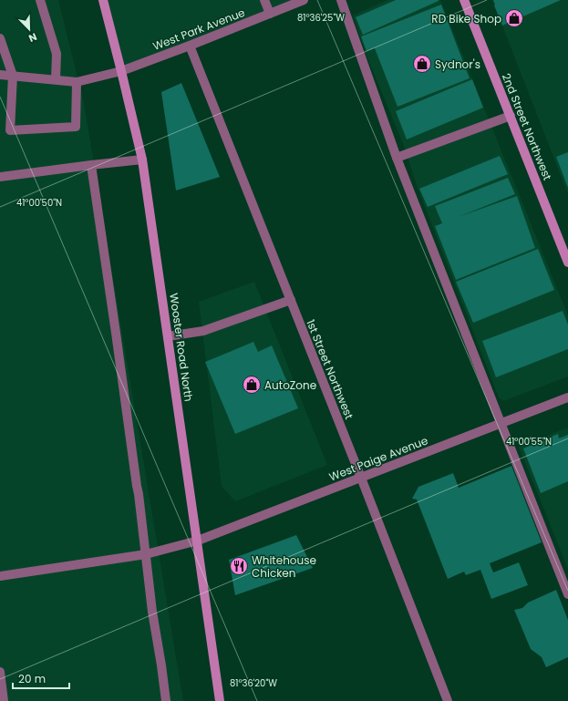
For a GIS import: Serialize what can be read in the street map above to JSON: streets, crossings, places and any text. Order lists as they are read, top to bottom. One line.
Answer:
{"streets":{"main road":["2nd Street Northwest","Wooster Road North"],"street":["West Park Avenue","1st Street Northwest","West Paige Avenue"]},"crossings":[["West Park Avenue","Wooster Road North"],["West Park Avenue","1st Street Northwest"],["Wooster Road North","West Paige Avenue"],["1st Street Northwest","West Paige Avenue"]],"places":{"shop":["RD Bike Shop","Sydnor's","AutoZone"],"restaurant":["Whitehouse Chicken"]},"scale_bar":"20 m","north":"bottom right","coordinates":["81°36'25\"W","41°00'50\"N","41°00'55\"N","81°36'20\"W"]}
